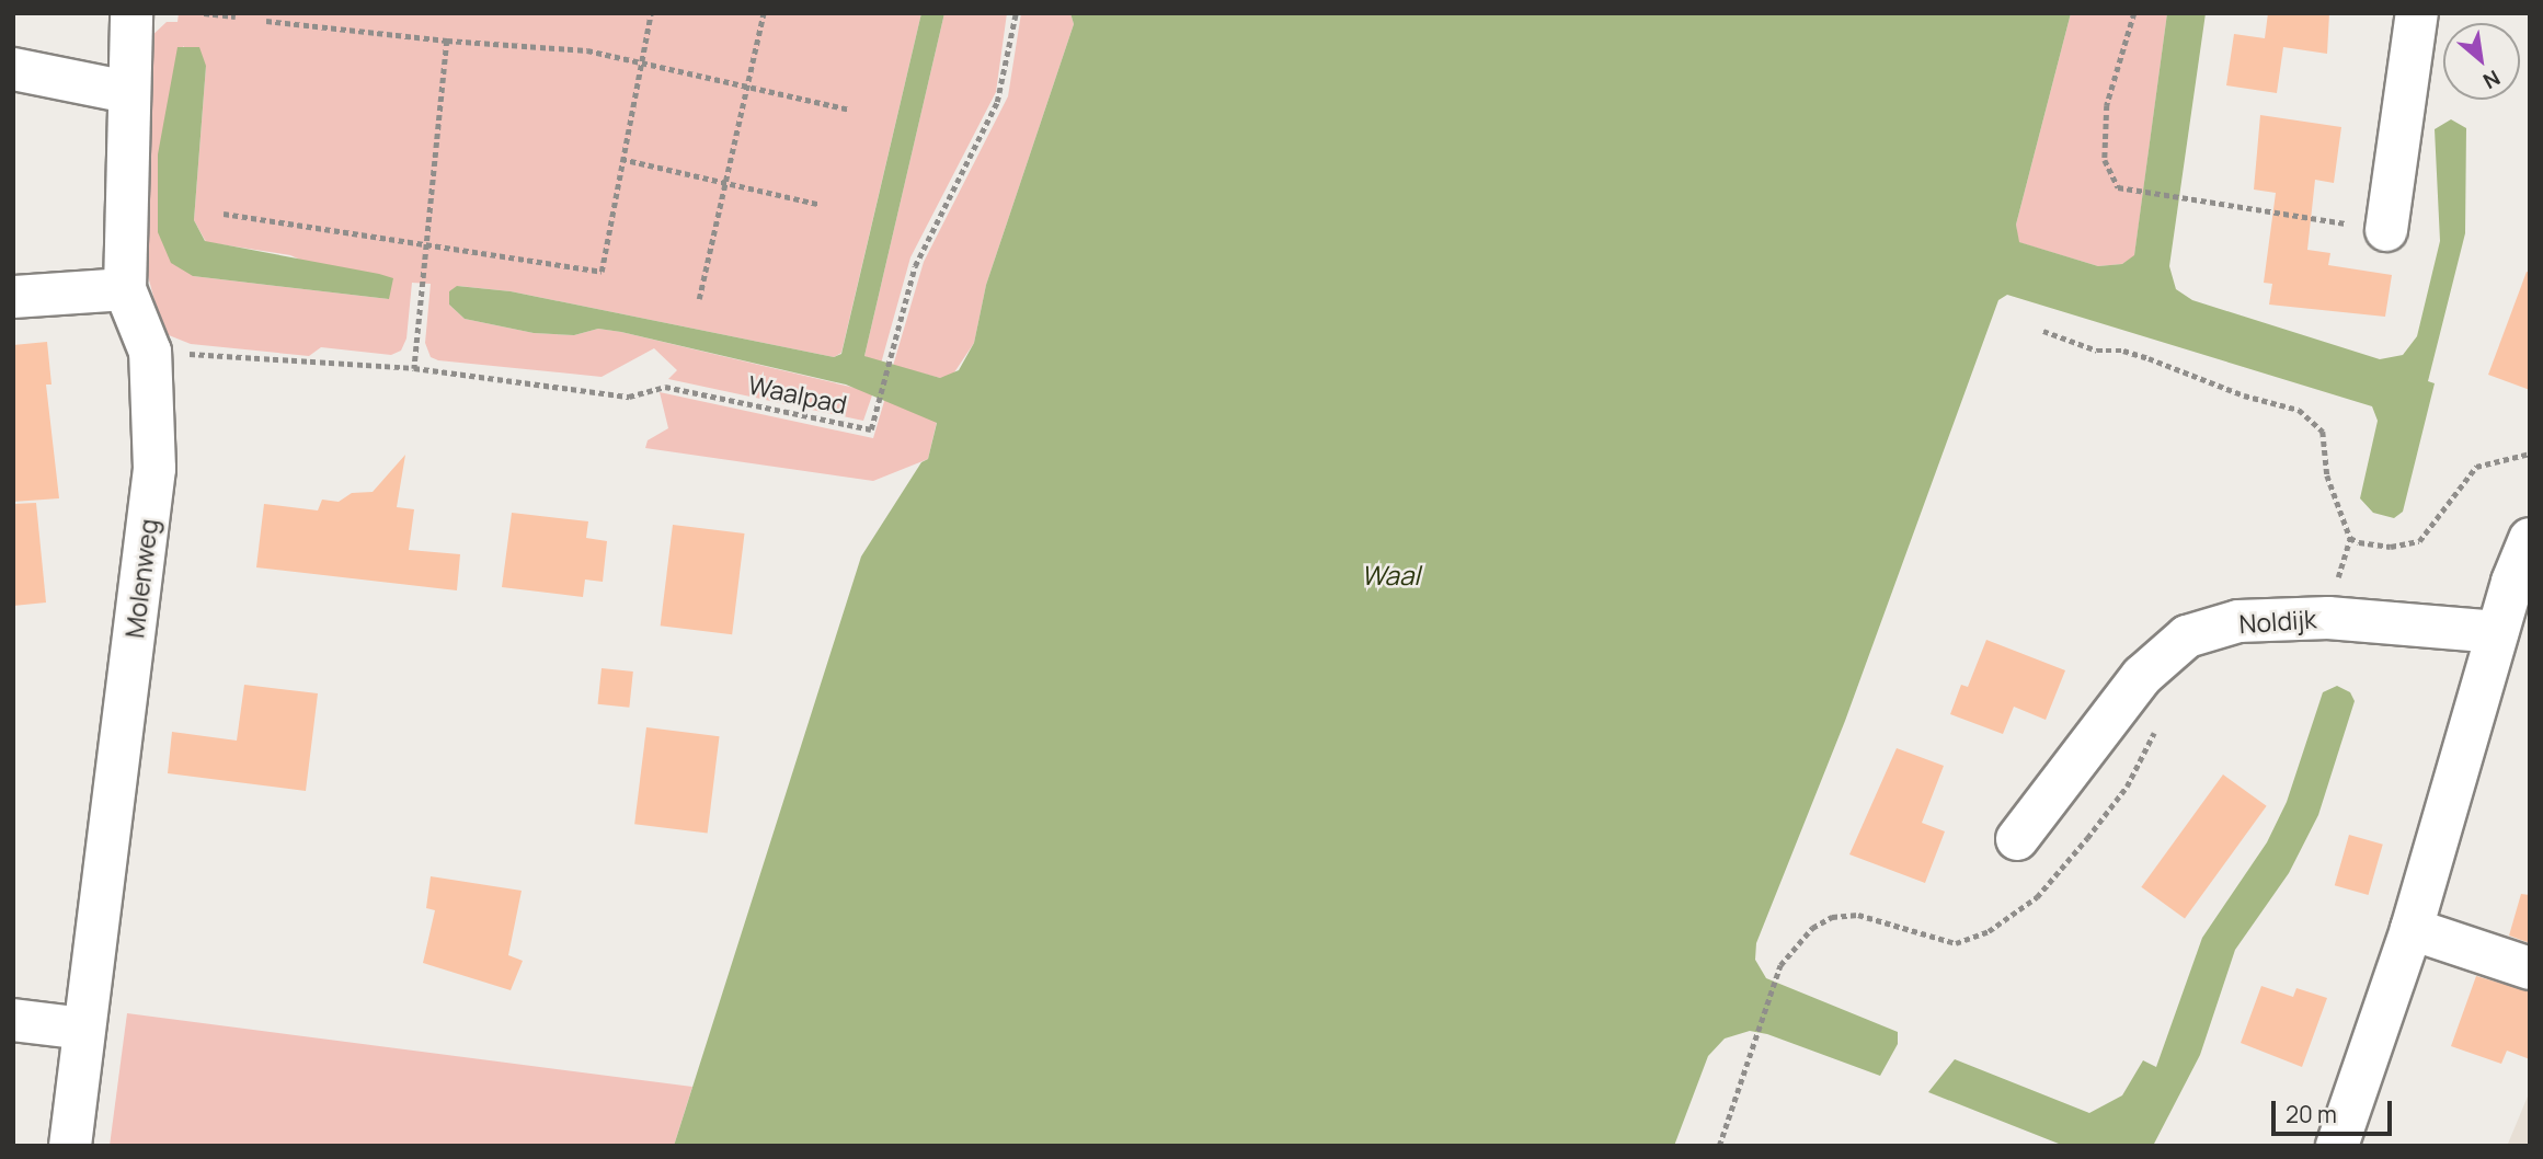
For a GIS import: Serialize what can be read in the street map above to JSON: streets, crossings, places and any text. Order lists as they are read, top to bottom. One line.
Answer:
{"streets":{"street":["Molenweg","Noldijk"],"path":["Waalpad"]},"crossings":[["Waalpad","Molenweg"]],"water":["Waal"],"scale_bar":"20 m","north":"bottom right"}
